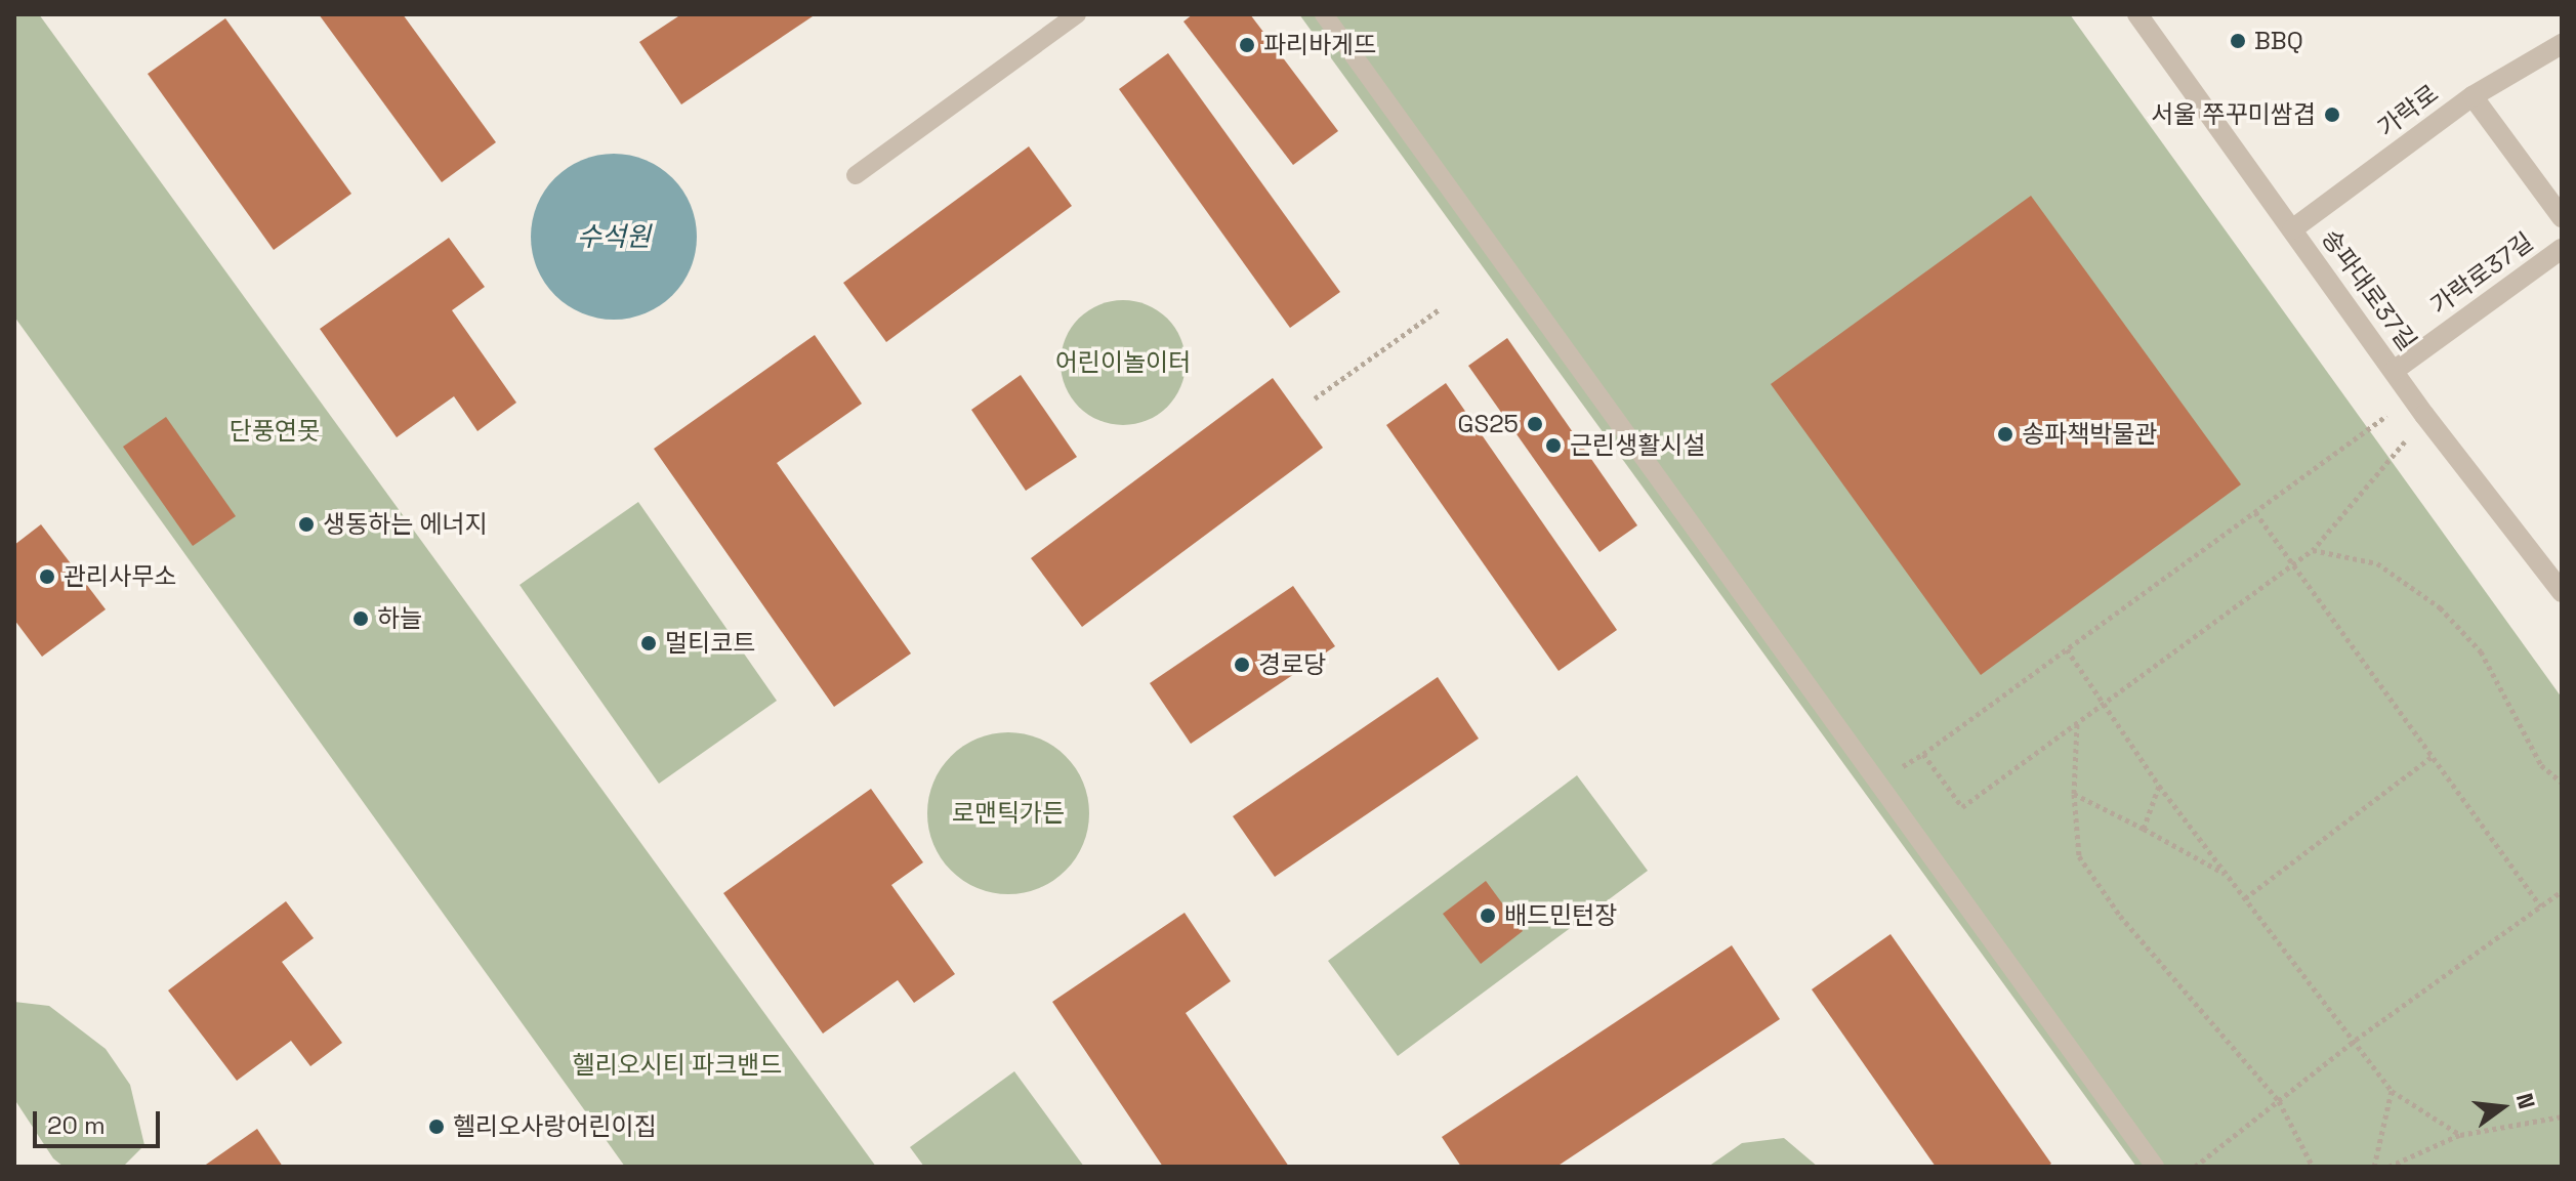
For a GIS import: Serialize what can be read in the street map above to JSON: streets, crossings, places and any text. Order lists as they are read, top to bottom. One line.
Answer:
{"streets":{"street":["가락로","가락로37길","송파대로37길"]},"crossings":[["가락로","송파대로37길"],["가락로37길","송파대로37길"]],"water":["수석원"],"parks":["어린이놀이터","단풍연못","로맨틱가든","헬리오시티 파크밴드"],"places":["BBQ","파리바게뜨","서울 쭈꾸미쌈겹","GS25","송파책박물관","근린생활시설","생동하는 에너지","관리사무소","하늘","멀티코트","경로당","배드민턴장","헬리오사랑어린이집"],"scale_bar":"20 m","north":"right"}
